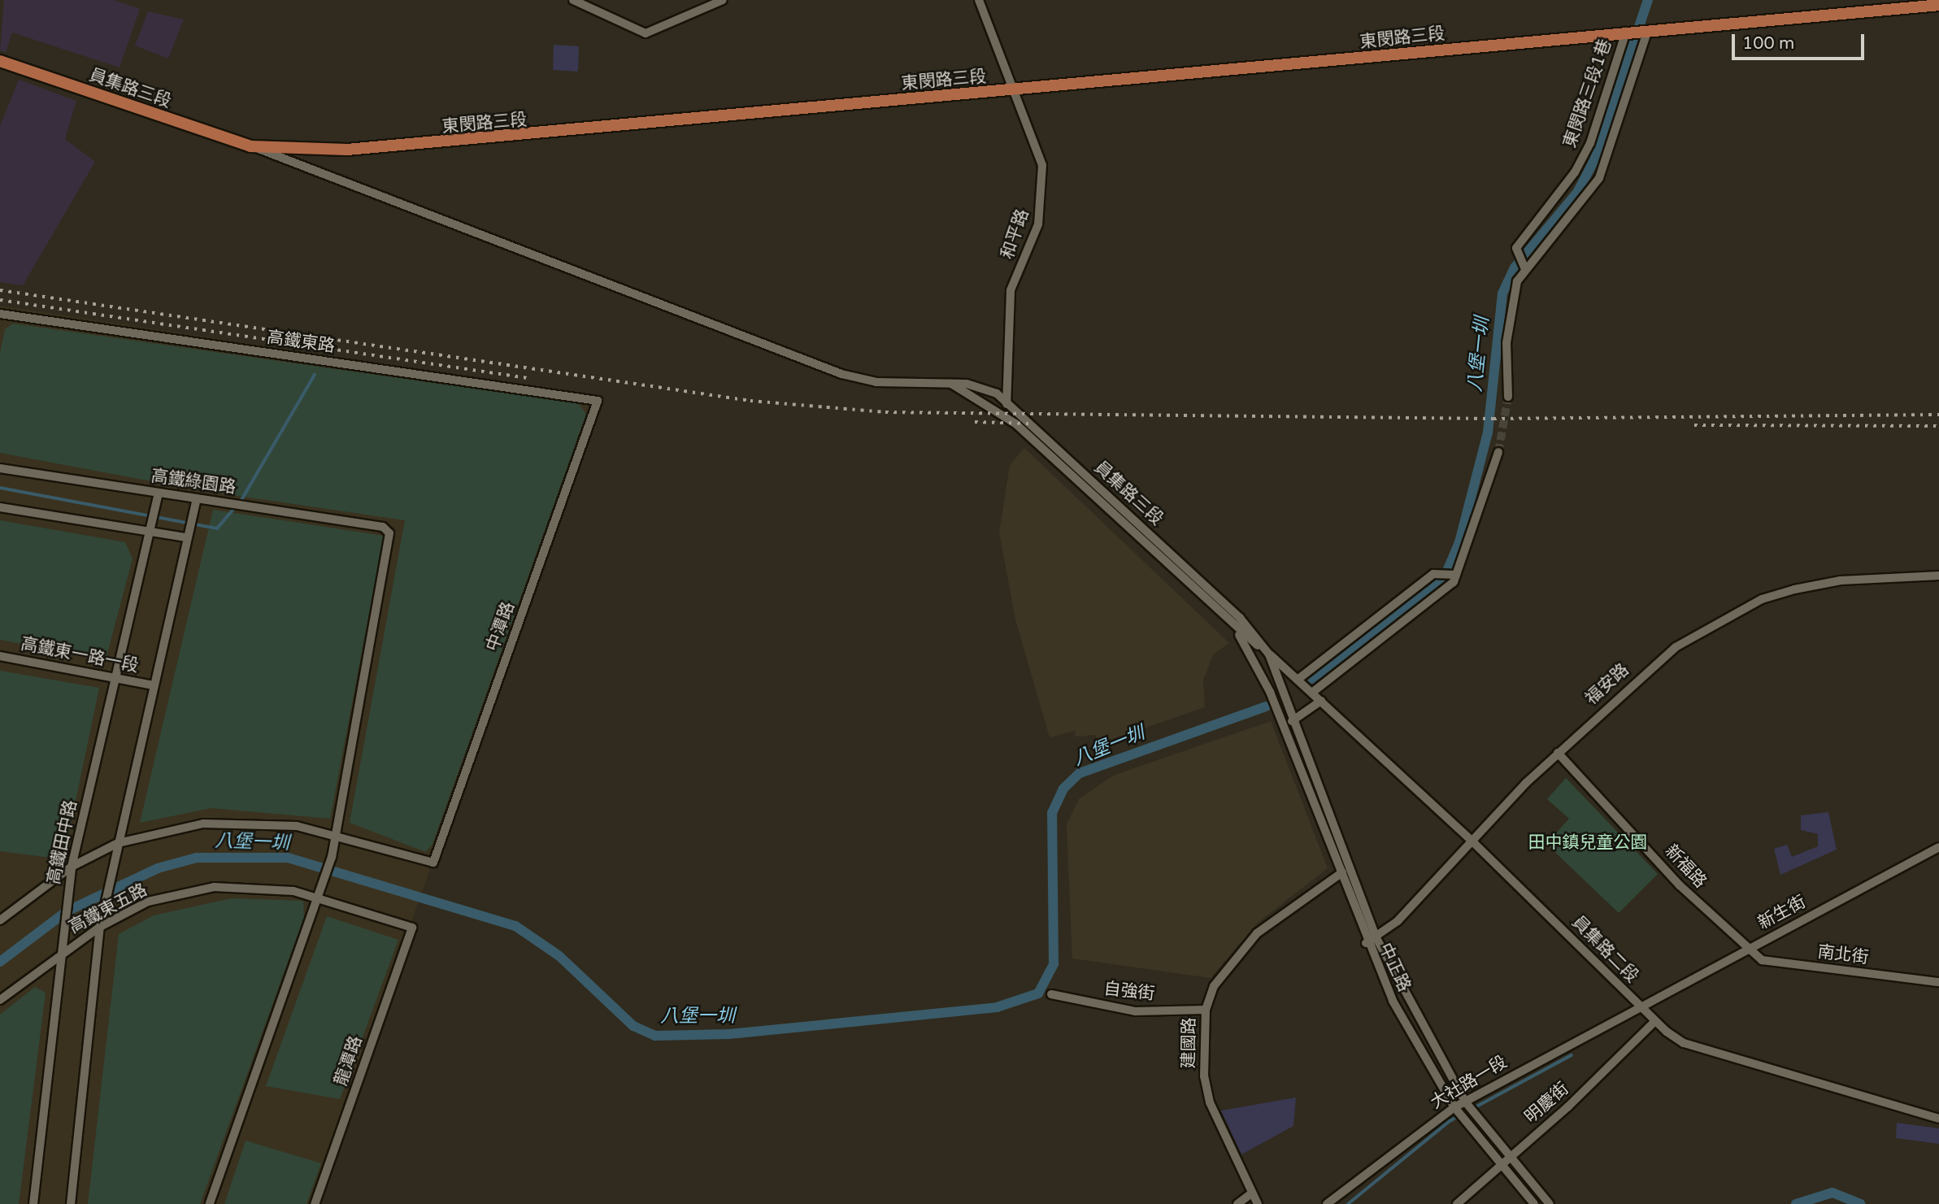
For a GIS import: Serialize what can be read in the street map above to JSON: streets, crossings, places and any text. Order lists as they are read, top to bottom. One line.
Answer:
{"streets":{"main road":["東閔路三段","員集路三段"],"street":["東閔路三段1巷","和平路","高鐵東路","高鐵綠園路","中潭路","高鐵東一路一段","福安路","高鐵田中路","新福路","高鐵東五路","新生街","員集路二段","南北街","中正路","自強街","建國路","龍潭路","大社路一段","明慶街"]},"crossings":[["東閔路三段","員集路三段"],["東閔路三段","東閔路三段1巷"],["東閔路三段","和平路"],["員集路三段","和平路"],["員集路三段","中正路"],["高鐵東路","中潭路"],["高鐵綠園路","中潭路"],["高鐵綠園路","高鐵田中路"],["高鐵東一路一段","高鐵田中路"],["福安路","新福路"],["福安路","員集路二段"],["福安路","中正路"],["高鐵田中路","高鐵東五路"],["新福路","新生街"],["新福路","南北街"],["高鐵東五路","龍潭路"],["新生街","員集路二段"],["新生街","南北街"],["新生街","大社路一段"],["員集路二段","大社路一段"],["員集路二段","明慶街"],["中正路","建國路"],["中正路","大社路一段"],["中正路","明慶街"],["自強街","建國路"]],"water":["八堡一圳"],"parks":["田中鎮兒童公園"],"scale_bar":"100 m"}
